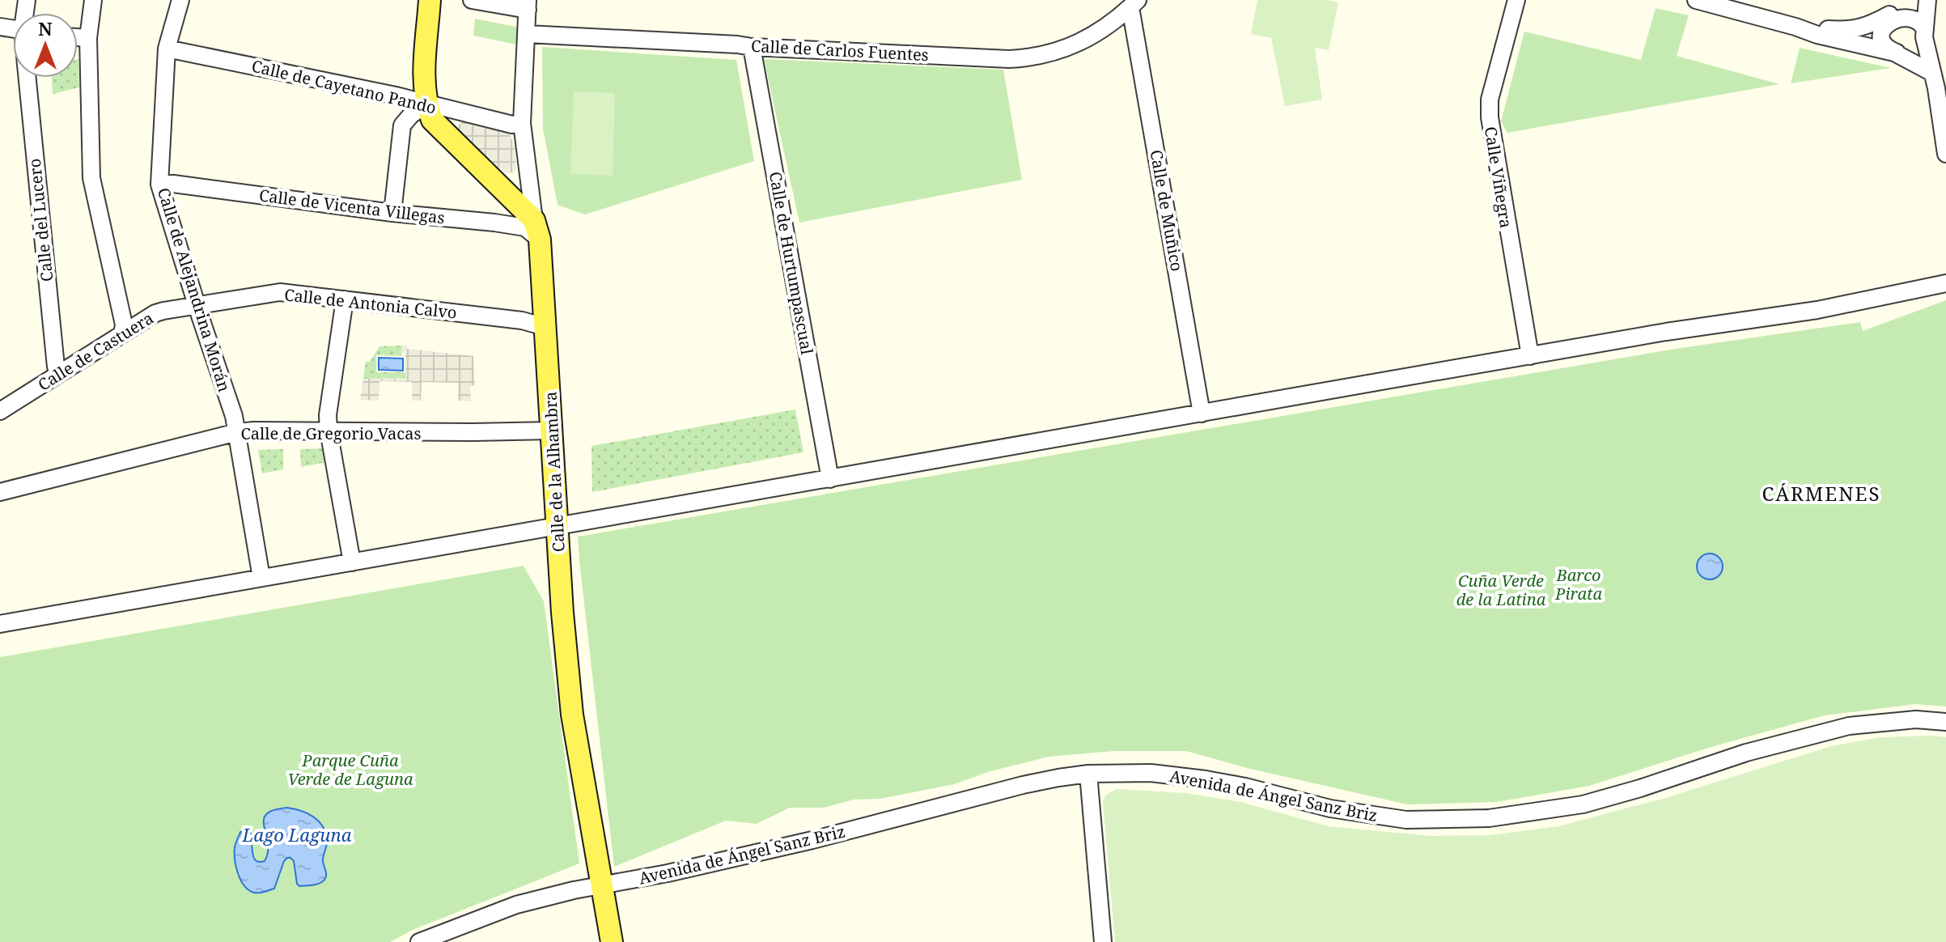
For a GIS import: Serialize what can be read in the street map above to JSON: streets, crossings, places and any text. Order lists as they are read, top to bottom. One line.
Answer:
{"streets":{"main road":["Calle de la Alhambra"],"street":["Calle de Carlos Fuentes","Calle de Cayetano Pando","Calle Viñegra","Calle de Vicenta Villegas","Calle de Muñico","Calle del Lucero","Calle de Hurtumpascual","Calle de Alejandrina Morán","Calle de Antonia Calvo","Calle de Castuera","Calle de Gregorio Vacas","Avenida de Ángel Sanz Briz"]},"crossings":[["Calle de Carlos Fuentes","Calle de Muñico"],["Calle de Carlos Fuentes","Calle de Hurtumpascual"],["Calle de Carlos Fuentes","Calle de la Alhambra"],["Calle de Cayetano Pando","Calle de Alejandrina Morán"],["Calle de Cayetano Pando","Calle de la Alhambra"],["Calle de Vicenta Villegas","Calle de Alejandrina Morán"],["Calle de Vicenta Villegas","Calle de la Alhambra"],["Calle del Lucero","Calle de Castuera"],["Calle de Alejandrina Morán","Calle de Antonia Calvo"],["Calle de Alejandrina Morán","Calle de Castuera"],["Calle de Alejandrina Morán","Calle de Gregorio Vacas"],["Calle de Antonia Calvo","Calle de Castuera"],["Calle de Antonia Calvo","Calle de la Alhambra"],["Calle de Gregorio Vacas","Calle de la Alhambra"],["Calle de la Alhambra","Avenida de Ángel Sanz Briz"]],"districts":["CÁRMENES"],"water":["Lago Laguna"],"parks":["Barco Pirata","Cuña Verde de la Latina","Parque Cuña Verde de Laguna"],"north":"top"}
